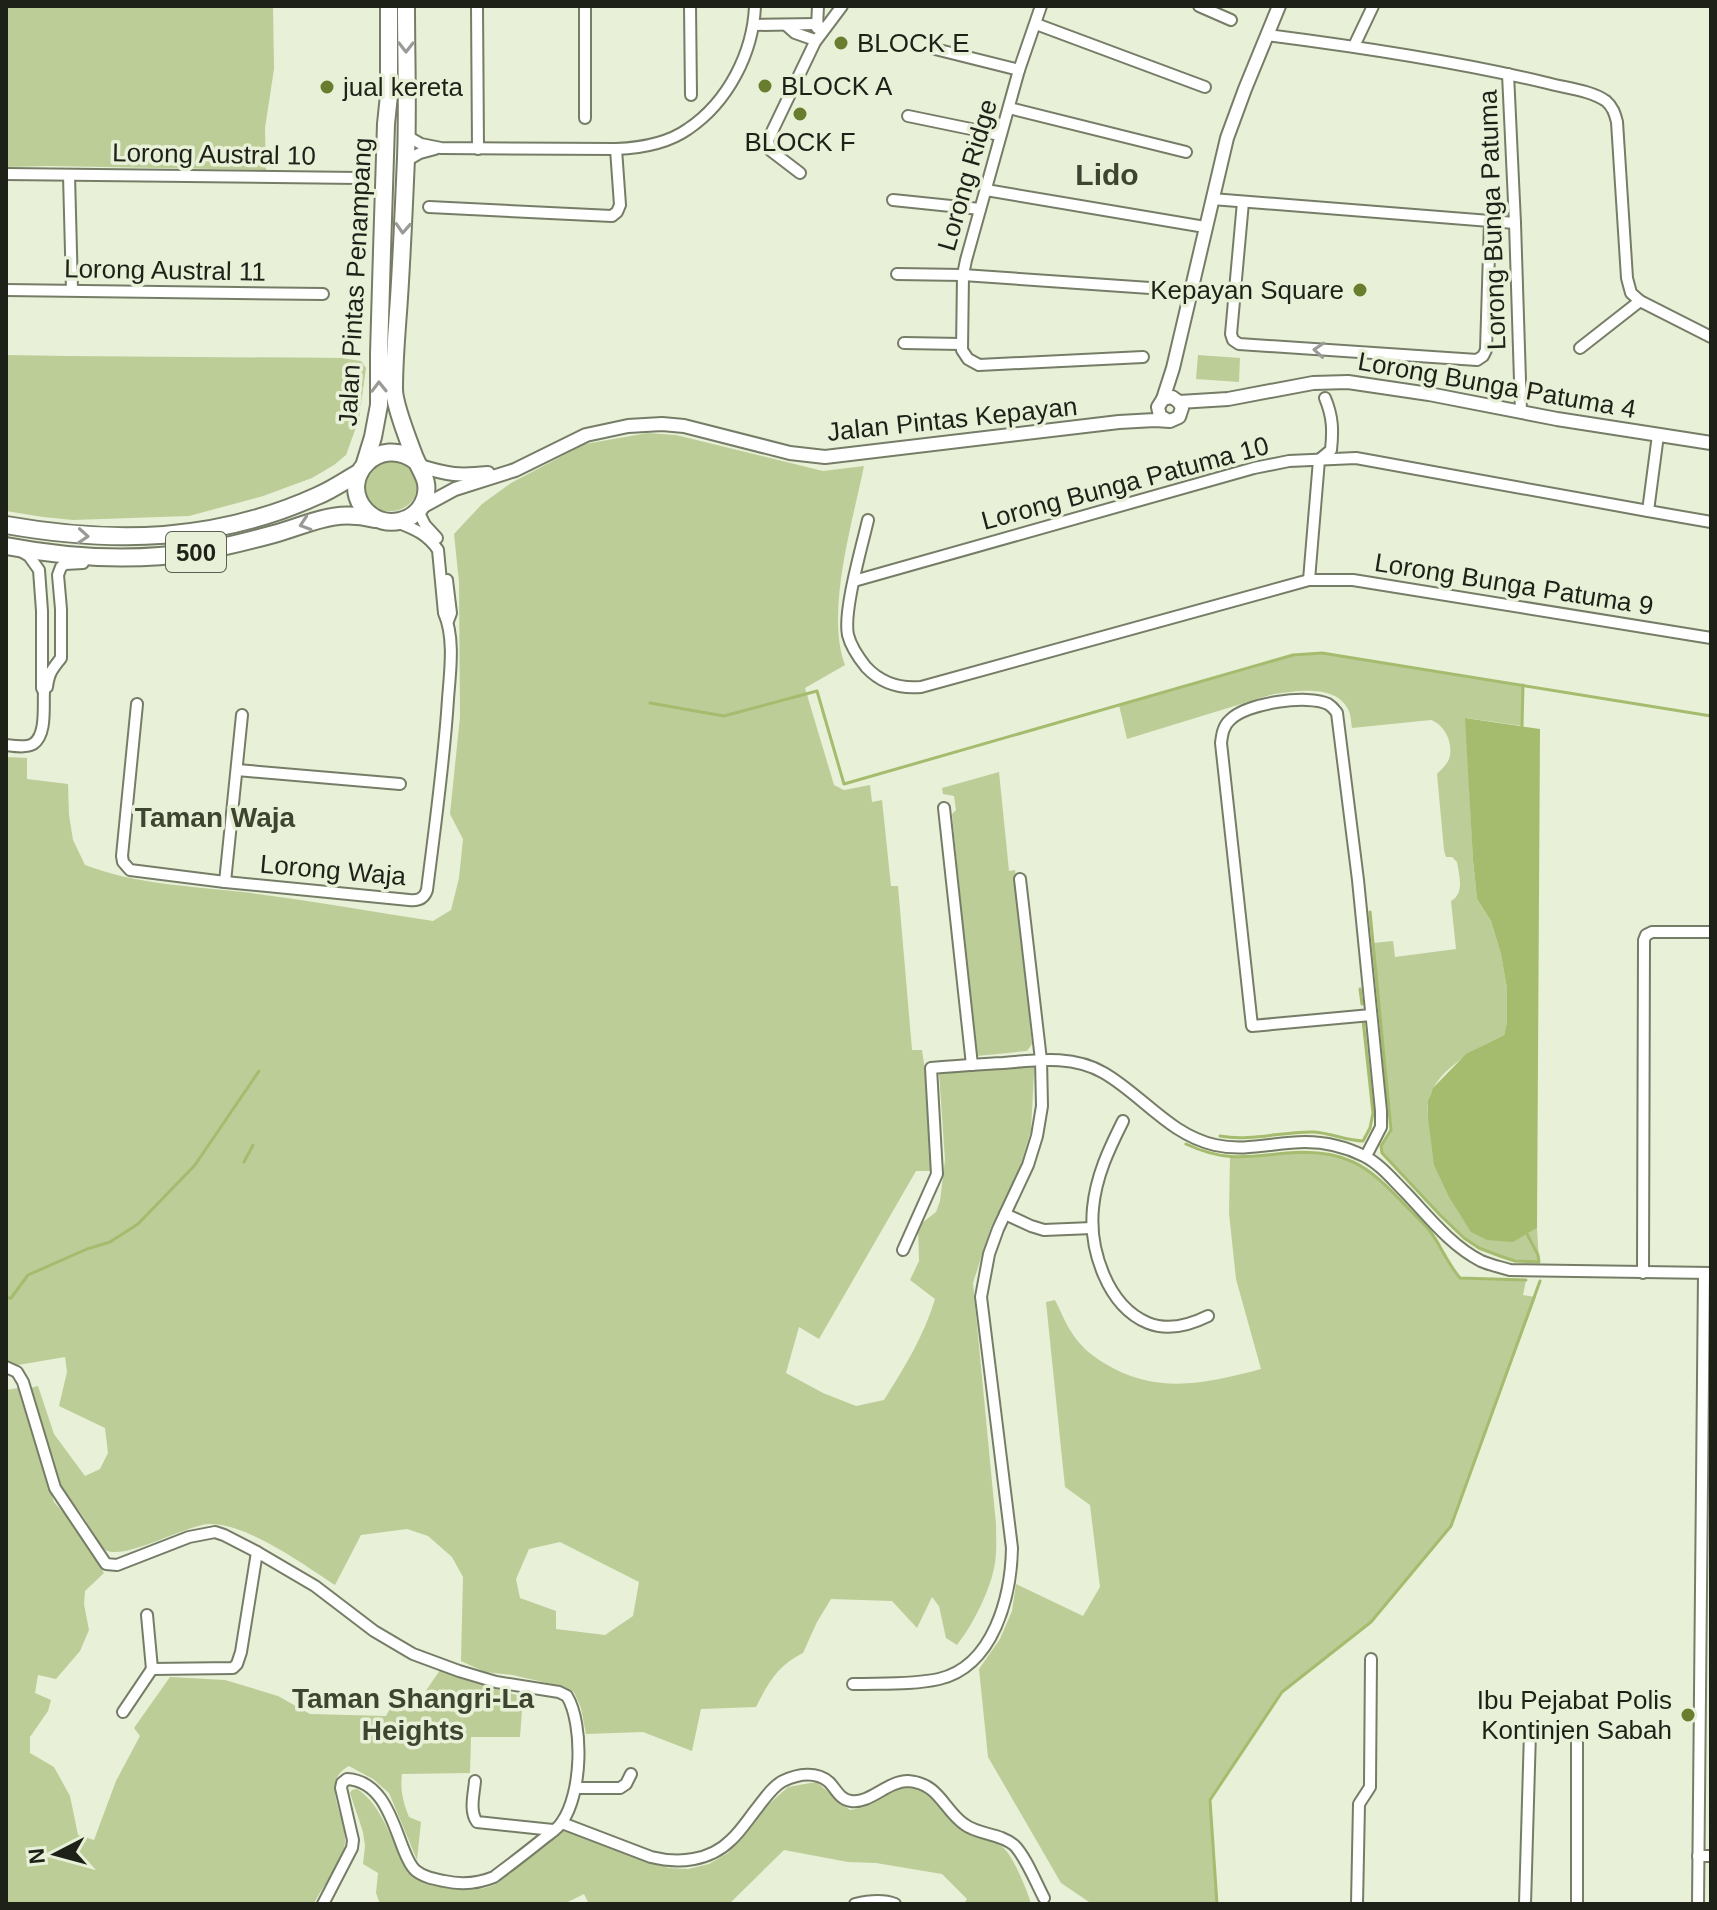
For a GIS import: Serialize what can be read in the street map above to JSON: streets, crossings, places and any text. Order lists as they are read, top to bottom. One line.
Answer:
{"streets":{"main road":["Jalan Pintas Penampang","500"],"street":["Lorong Austral 10","Lorong Ridge","Lorong Bunga Patuma","Lorong Austral 11","Lorong Bunga Patuma 4","Jalan Pintas Kepayan","Lorong Bunga Patuma 10","Lorong Bunga Patuma 9","Lorong Waja"]},"crossings":[["Lorong Bunga Patuma","Lorong Bunga Patuma 4"],["Jalan Pintas Penampang","Jalan Pintas Kepayan"],["Jalan Pintas Penampang","500"],["Jalan Pintas Penampang","Lorong Waja"],["Lorong Bunga Patuma 4","Jalan Pintas Kepayan"],["Jalan Pintas Kepayan","500"],["Jalan Pintas Kepayan","Lorong Waja"],["Lorong Bunga Patuma 10","Lorong Bunga Patuma 9"],["500","Lorong Waja"]],"districts":["Lido","Taman Waja","Taman Shangri-La Heights"],"places":["BLOCK E","BLOCK A","jual kereta","BLOCK F","Kepayan Square","Ibu Pejabat Polis Kontinjen Sabah"],"north":"left"}
